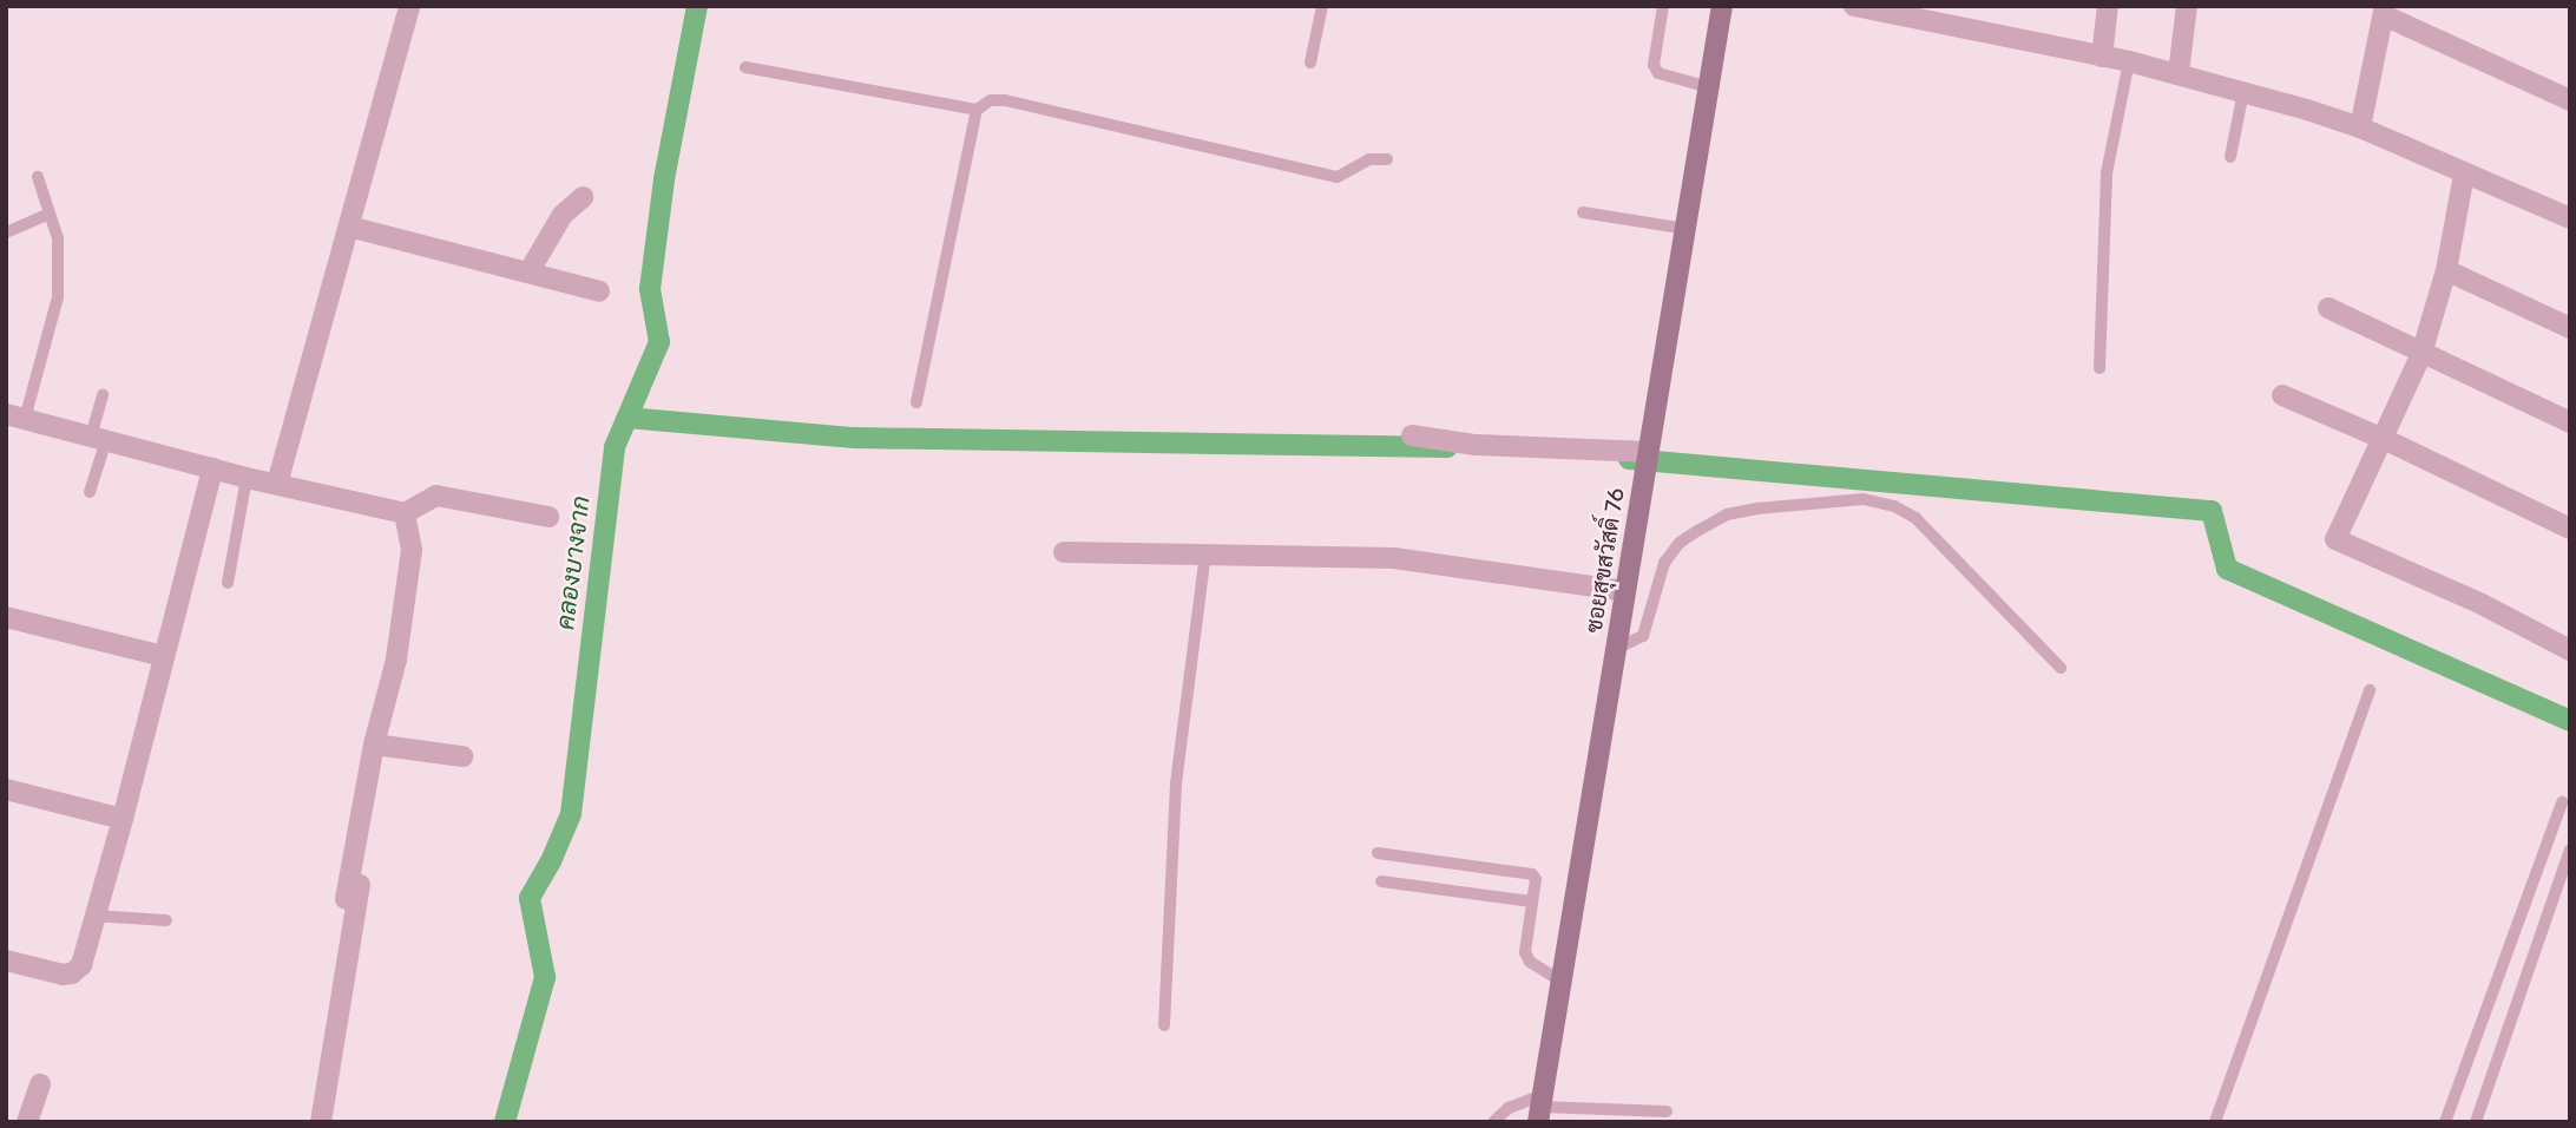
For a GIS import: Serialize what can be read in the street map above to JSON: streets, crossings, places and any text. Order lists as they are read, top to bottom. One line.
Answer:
{"streets":{"street":["ซอยสุขสวัสดิ์ 76"]},"water":["คลองบางจาก"]}
